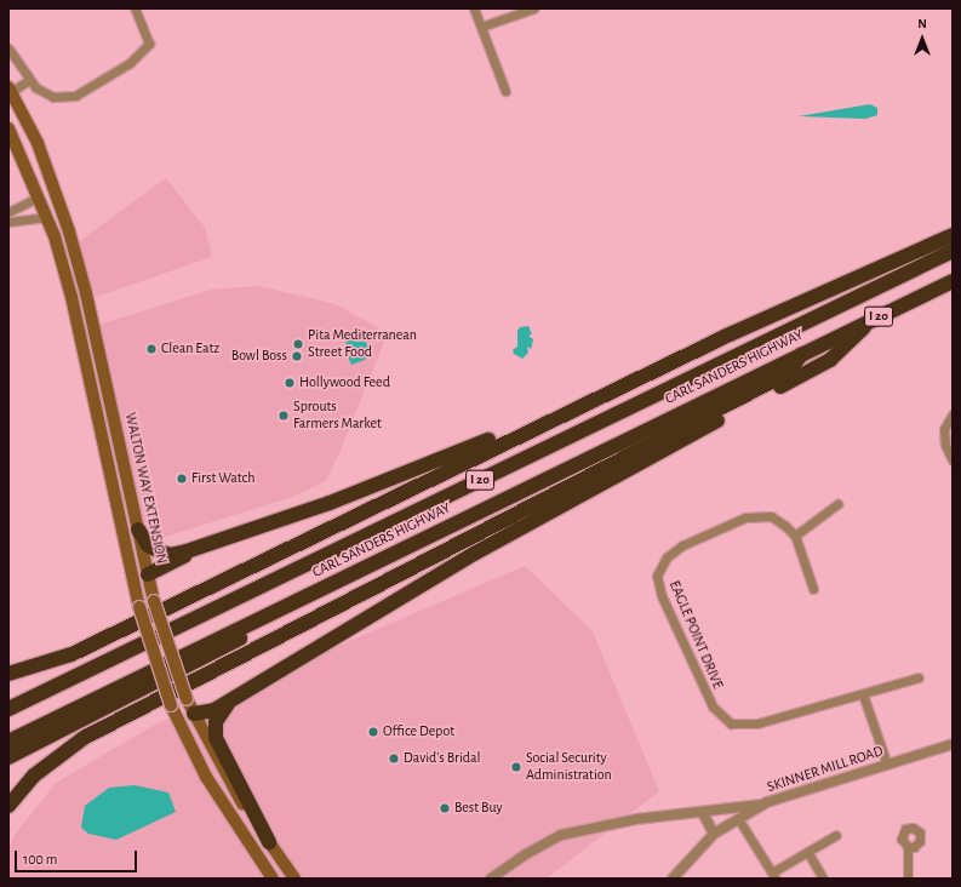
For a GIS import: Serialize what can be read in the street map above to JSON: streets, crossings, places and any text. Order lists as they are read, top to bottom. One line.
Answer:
{"streets":{"highway":["I 20","CARL SANDERS HIGHWAY"],"main road":["WALTON WAY EXTENSION"],"street":["EAGLE POINT DRIVE","SKINNER MILL ROAD"]},"places":["Pita Mediterranean Street Food","Clean Eatz","Bowl Boss","Hollywood Feed","Sprouts Farmers Market","First Watch","Office Depot","David's Bridal","Social Security Administration","Best Buy"],"scale_bar":"100 m","north":"top"}
